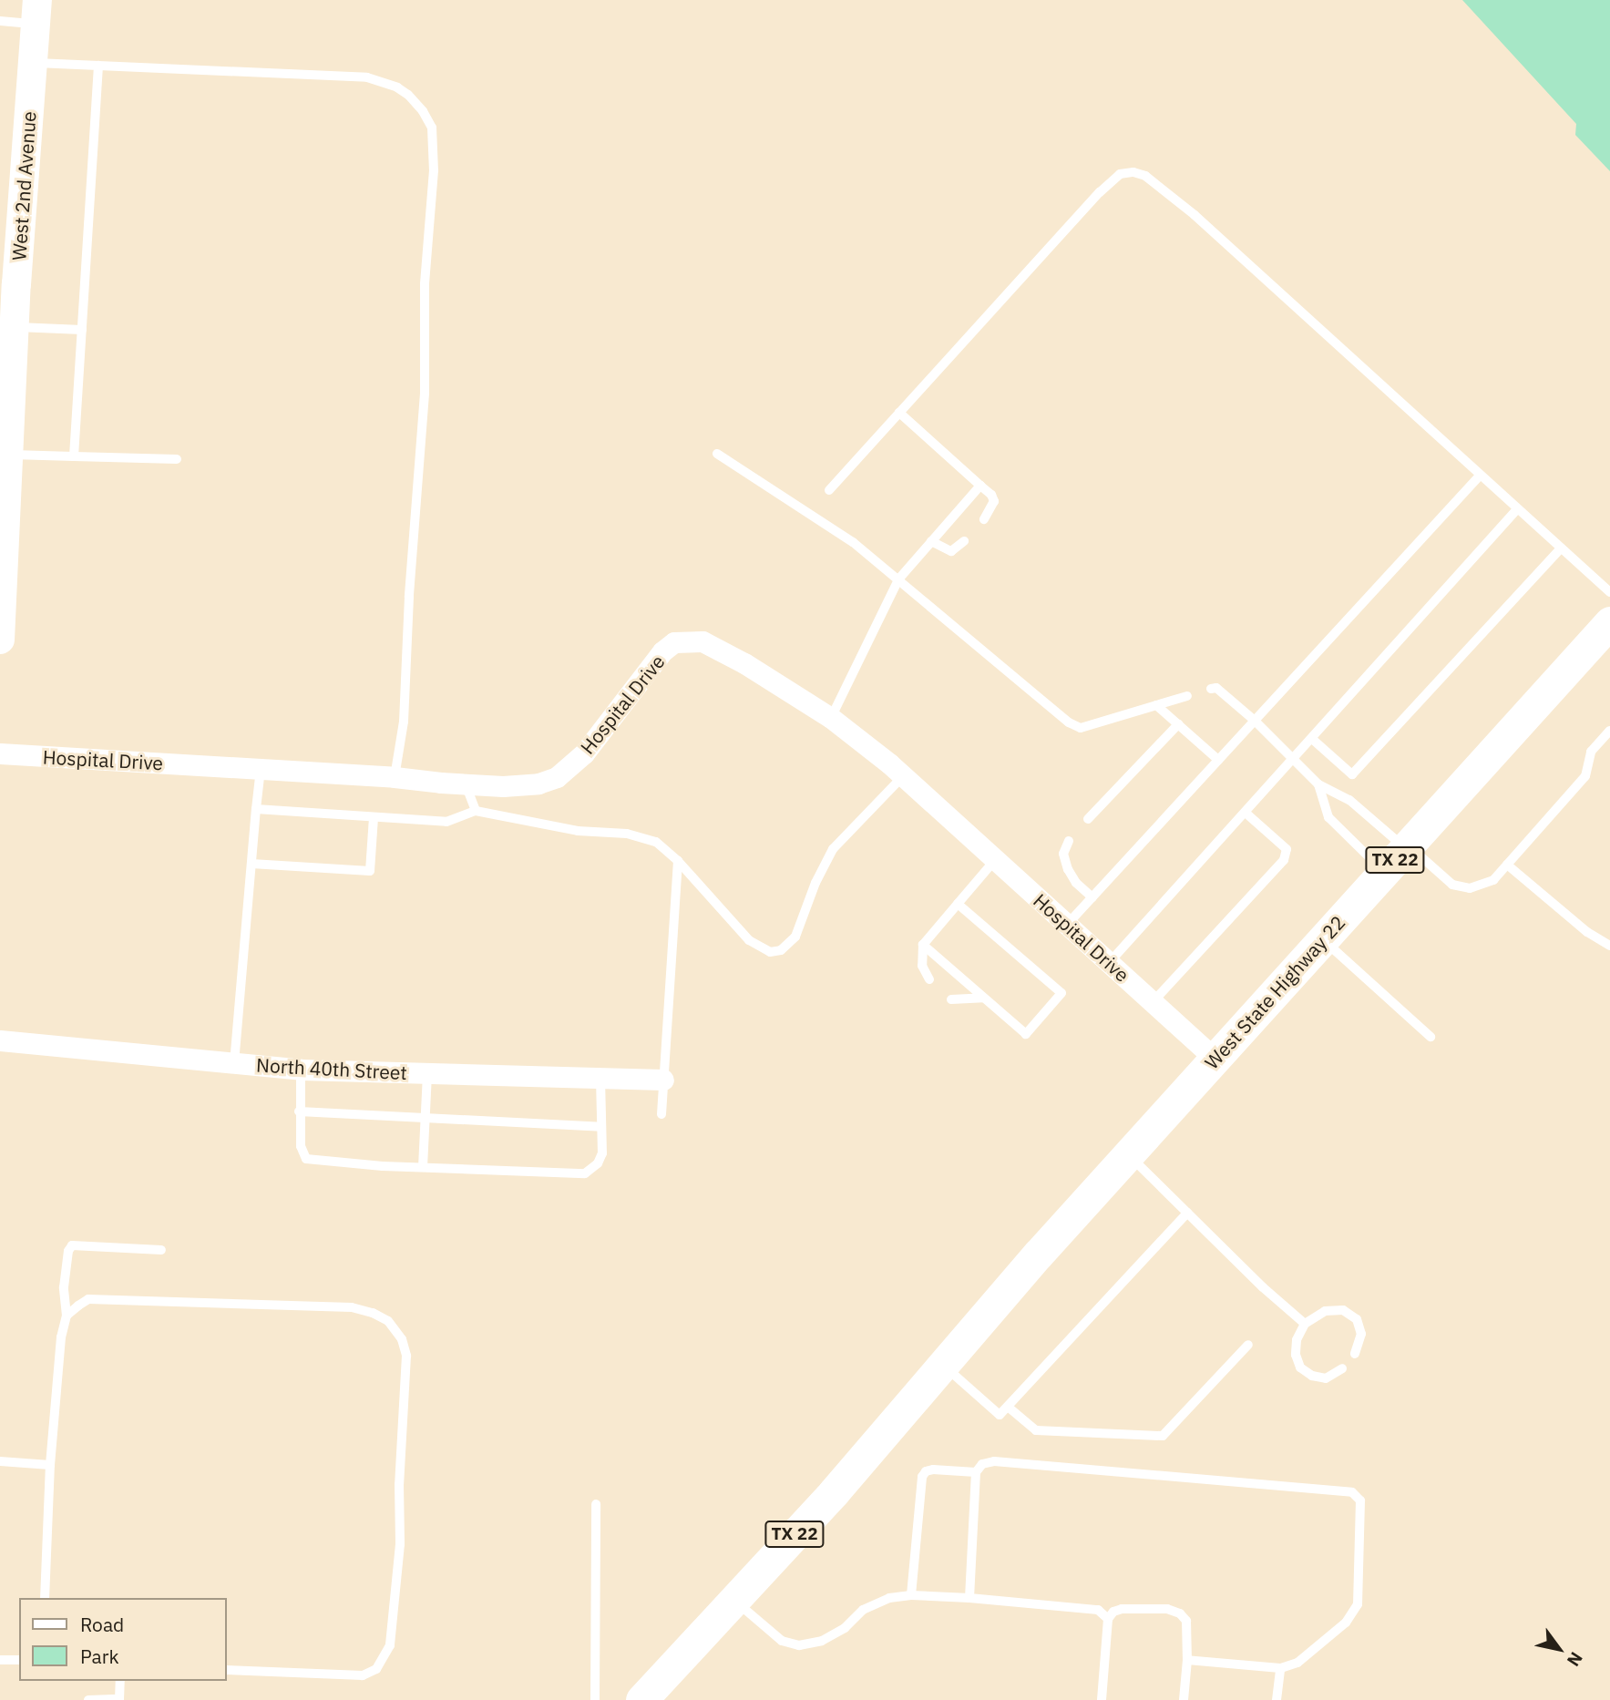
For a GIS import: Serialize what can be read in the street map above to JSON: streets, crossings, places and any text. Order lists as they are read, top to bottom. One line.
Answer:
{"streets":{"main road":["TX 22","West State Highway 22"],"street":["West 2nd Avenue","Hospital Drive","North 40th Street"]},"crossings":[["Hospital Drive","West State Highway 22"],["TX 22","West State Highway 22"]],"legend":["Road","Park"],"north":"bottom right"}
